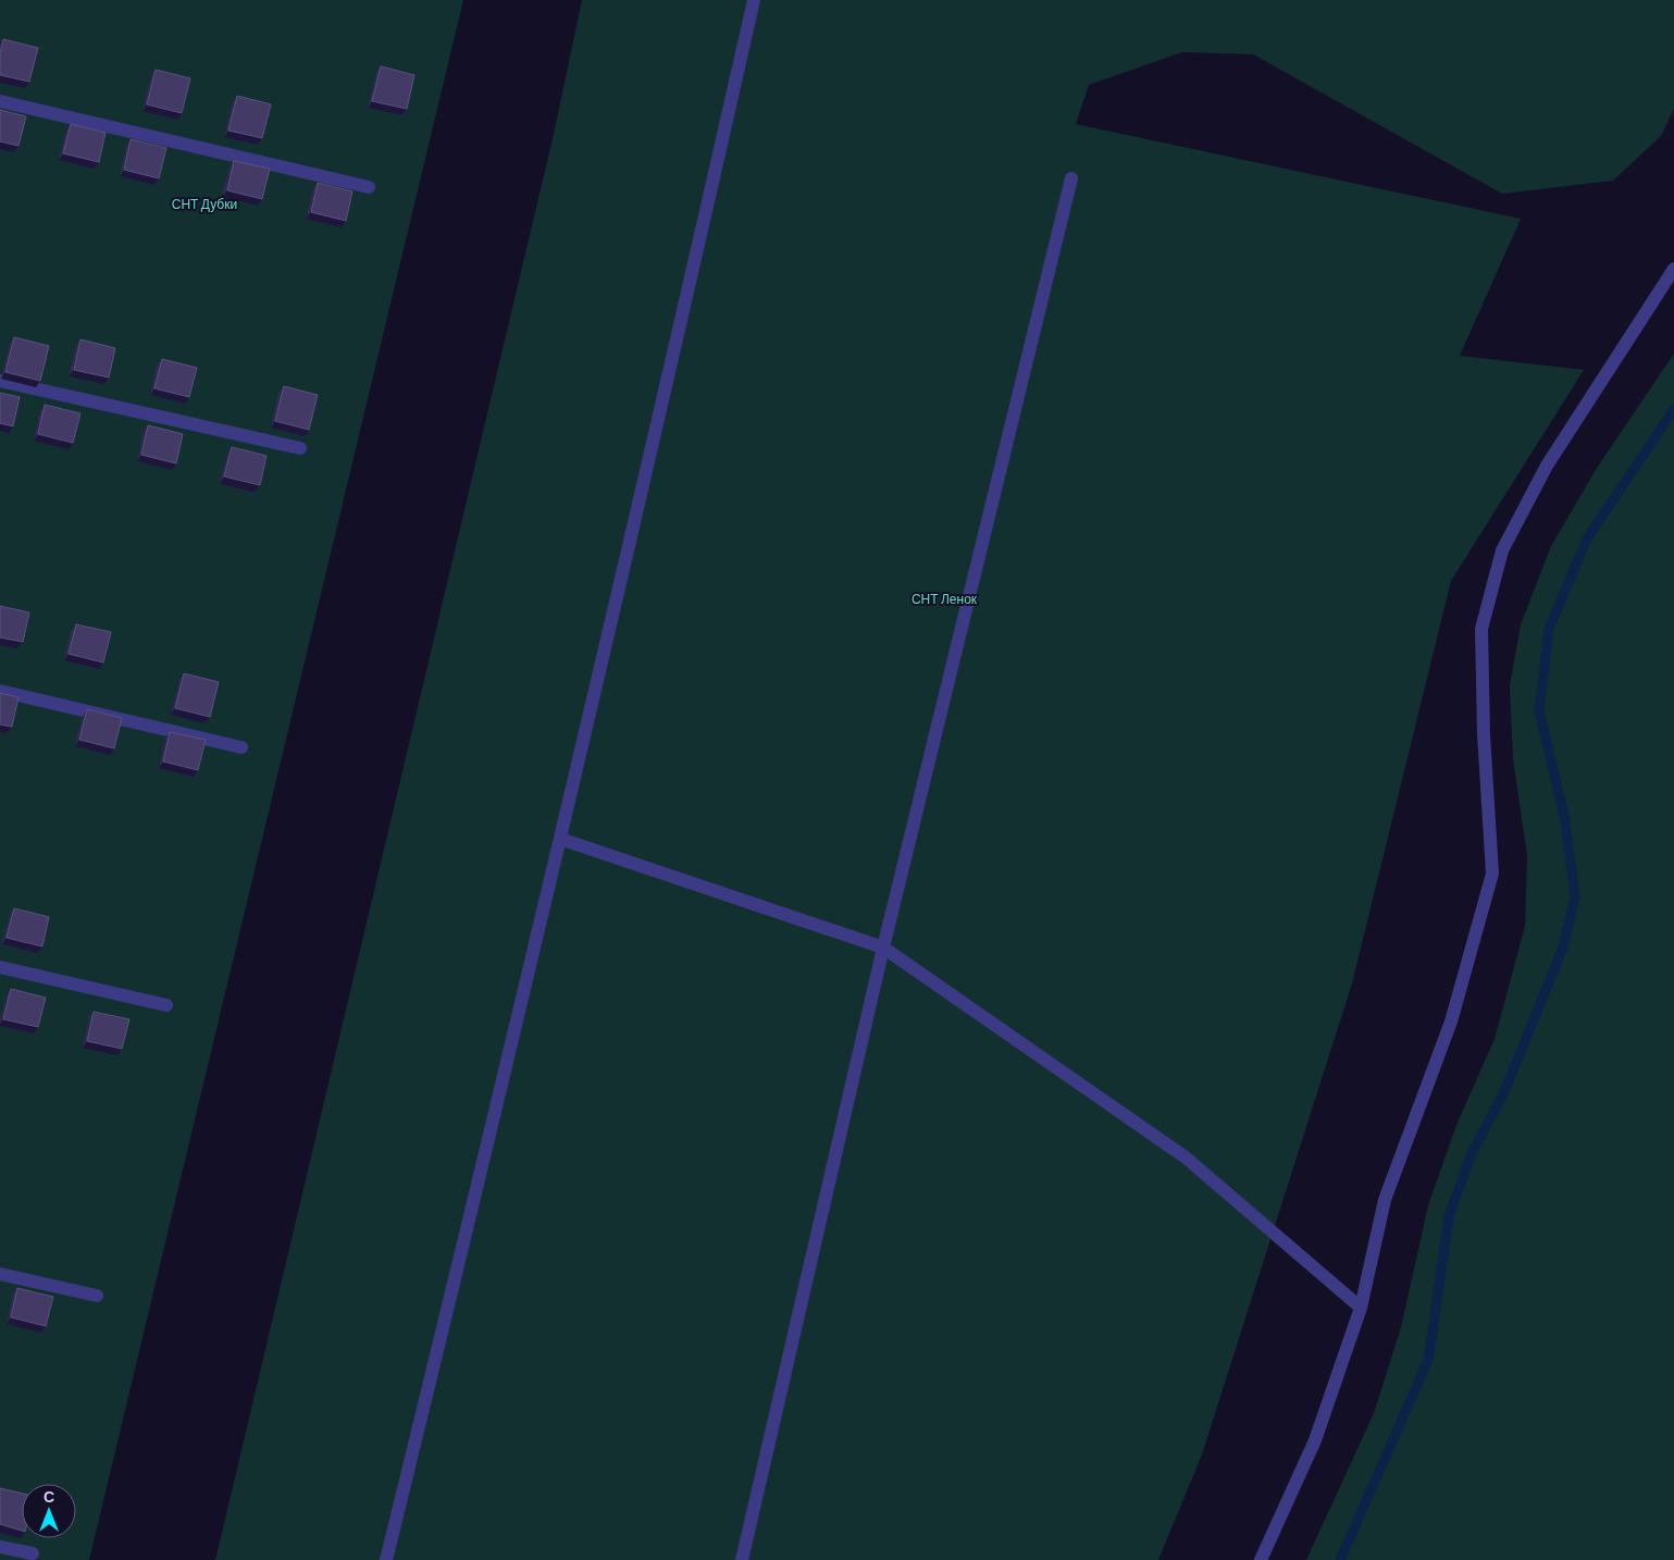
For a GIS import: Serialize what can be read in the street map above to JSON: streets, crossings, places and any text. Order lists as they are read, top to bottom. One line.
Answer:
{"parks":["СНТ Дубки","СНТ Ленок"],"north":"top"}
